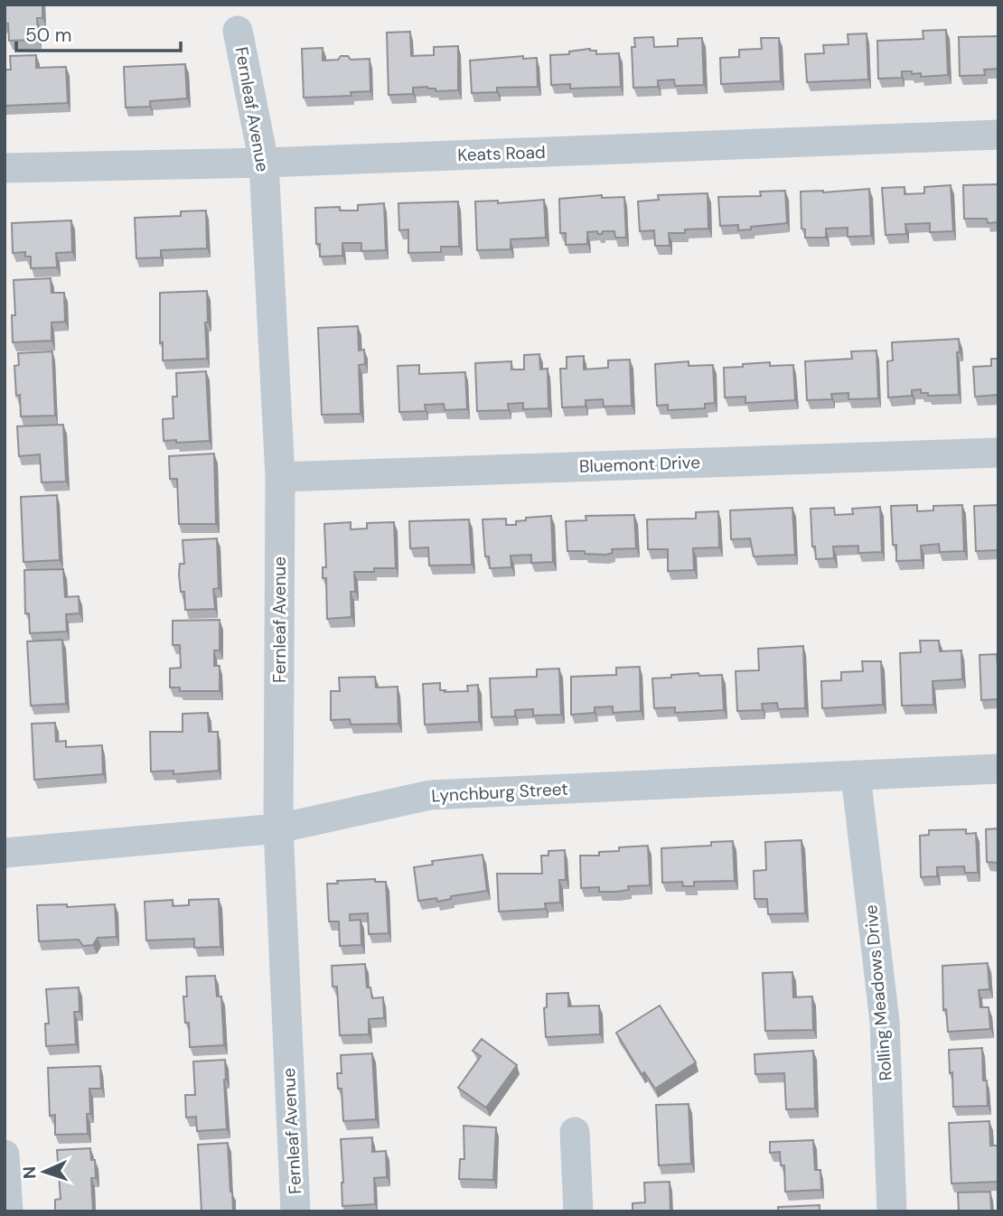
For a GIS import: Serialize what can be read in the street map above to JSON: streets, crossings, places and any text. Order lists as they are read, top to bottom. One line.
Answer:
{"streets":{"street":["Fernleaf Avenue","Keats Road","Bluemont Drive","Lynchburg Street","Rolling Meadows Drive"]},"crossings":[["Fernleaf Avenue","Keats Road"],["Fernleaf Avenue","Bluemont Drive"],["Fernleaf Avenue","Lynchburg Street"],["Lynchburg Street","Rolling Meadows Drive"]],"scale_bar":"50 m","north":"left"}
